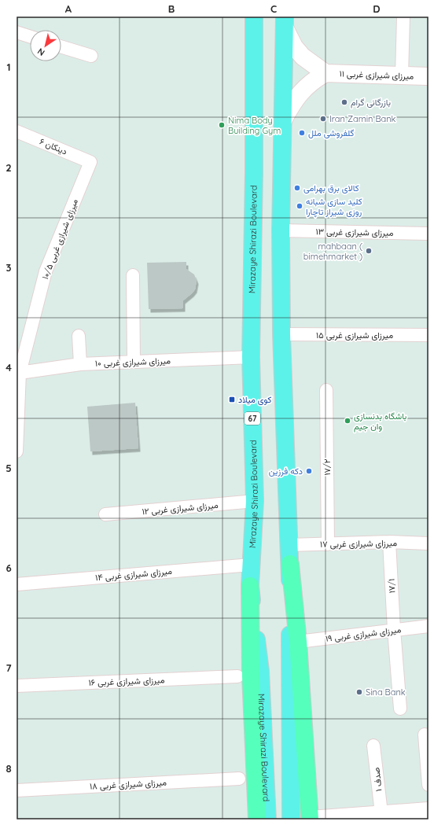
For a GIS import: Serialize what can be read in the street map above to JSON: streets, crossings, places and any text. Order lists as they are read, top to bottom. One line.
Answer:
{"streets":{"main road":["Mirazaye Shirazi Boulevard","67"],"street":["میرزای شیرازی غربی ۱۱","دینکان ۶","۱۳ میرزای شیرازی غربی","۱۰/۵ میرزای شیرازی غربی","۱۵ میرزای شیرازی غربی","۱۰ میرزای شیرازی غربی","۱۷/۲","۱۲ میرزای شیرازی غربی","۱۷ میرزای شیرازی غربی","۱۴ میرزای شیرازی غربی","۱۷/۱","۱۹ میرزای شیرازی غربی","۱۶ میرزای شیرازی غربی","۱ صدف","۱۸ میرزای شیرازی غربی"]},"crossings":[["دینکان ۶","۱۰/۵ میرزای شیرازی غربی"],["۱۰/۵ میرزای شیرازی غربی","۱۰ میرزای شیرازی غربی"],["Mirazaye Shirazi Boulevard","۱۰ میرزای شیرازی غربی"],["Mirazaye Shirazi Boulevard","۱۲ میرزای شیرازی غربی"],["Mirazaye Shirazi Boulevard","۱۴ میرزای شیرازی غربی"],["۱۷/۲","۱۷ میرزای شیرازی غربی"],["۱۷ میرزای شیرازی غربی","۱۷/۱"],["۱۷/۱","۱۹ میرزای شیرازی غربی"]],"places":{"other":["بازرگانی گرام","Iran Zamin Bank","Nima Body Building Gym","گلفروشی ملل","کالای برق بهرامی","کلید سازی شبانه روزی شیراز تاچارا","mahbaan ( bimehmarket )","باشگاه بدنسازی وان جیم","دکه فرزین","Sina Bank"],"transit":["کوی میلاد"]},"north":"bottom left","grid":{"columns":["A","B","C","D"],"rows":["1","2","3","4","5","6","7","8"]}}
